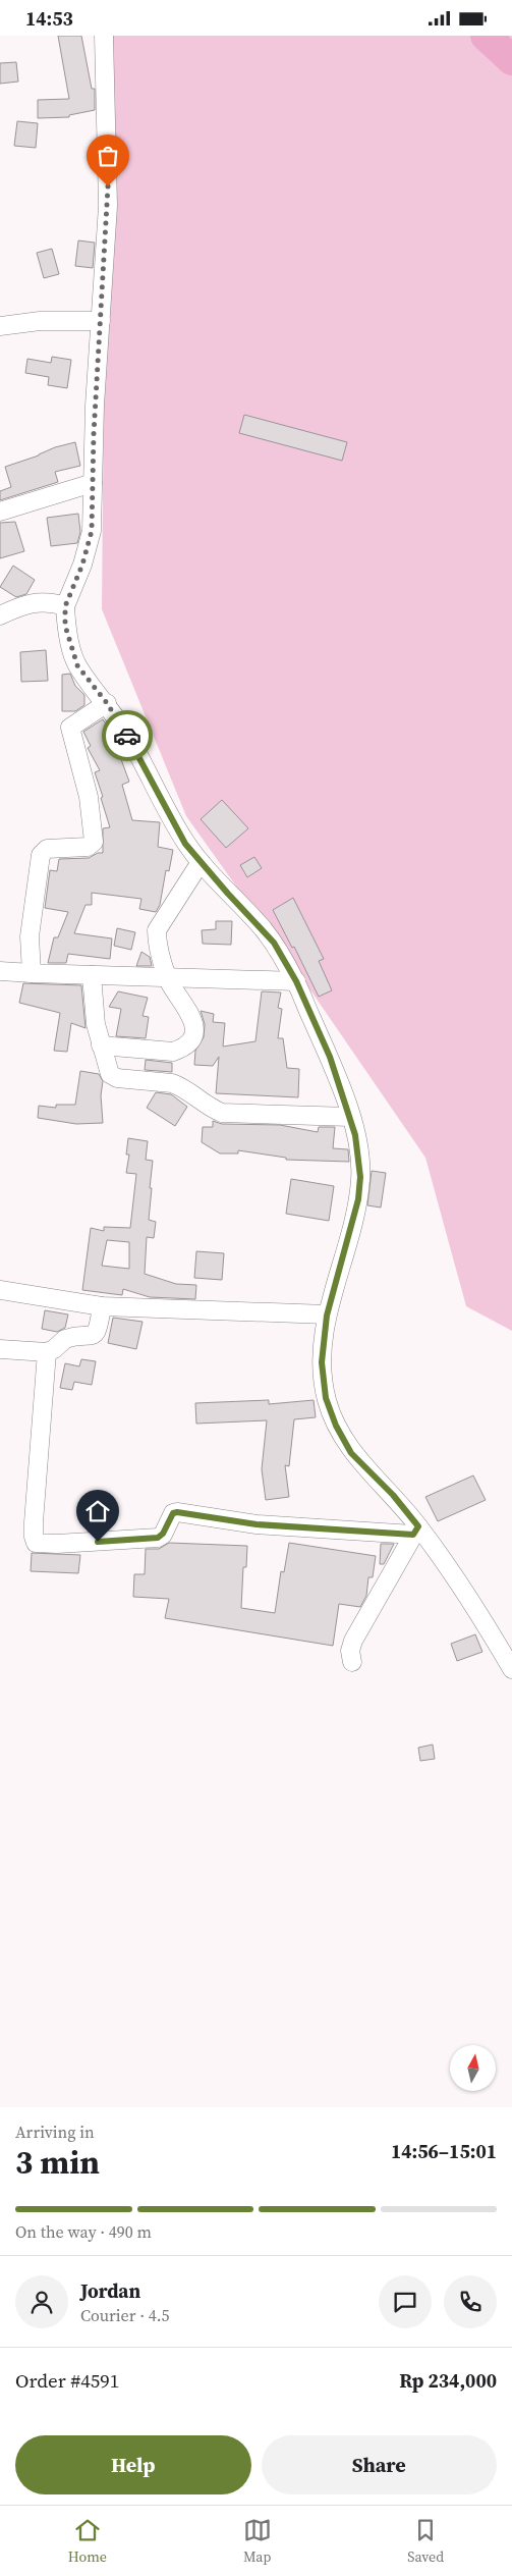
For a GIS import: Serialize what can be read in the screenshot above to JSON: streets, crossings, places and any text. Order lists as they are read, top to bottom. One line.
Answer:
{"north":"top","page":{"status":"14:53","heading":["3 min","Arriving in","14:56–15:01"],"panel":["Jordan","Courier · 4.5","Order #4591","Rp 234,000"],"bar":"On the way · 490 m","buttons":["Help","Share"],"tabs":["Home","Map","Saved"]}}
